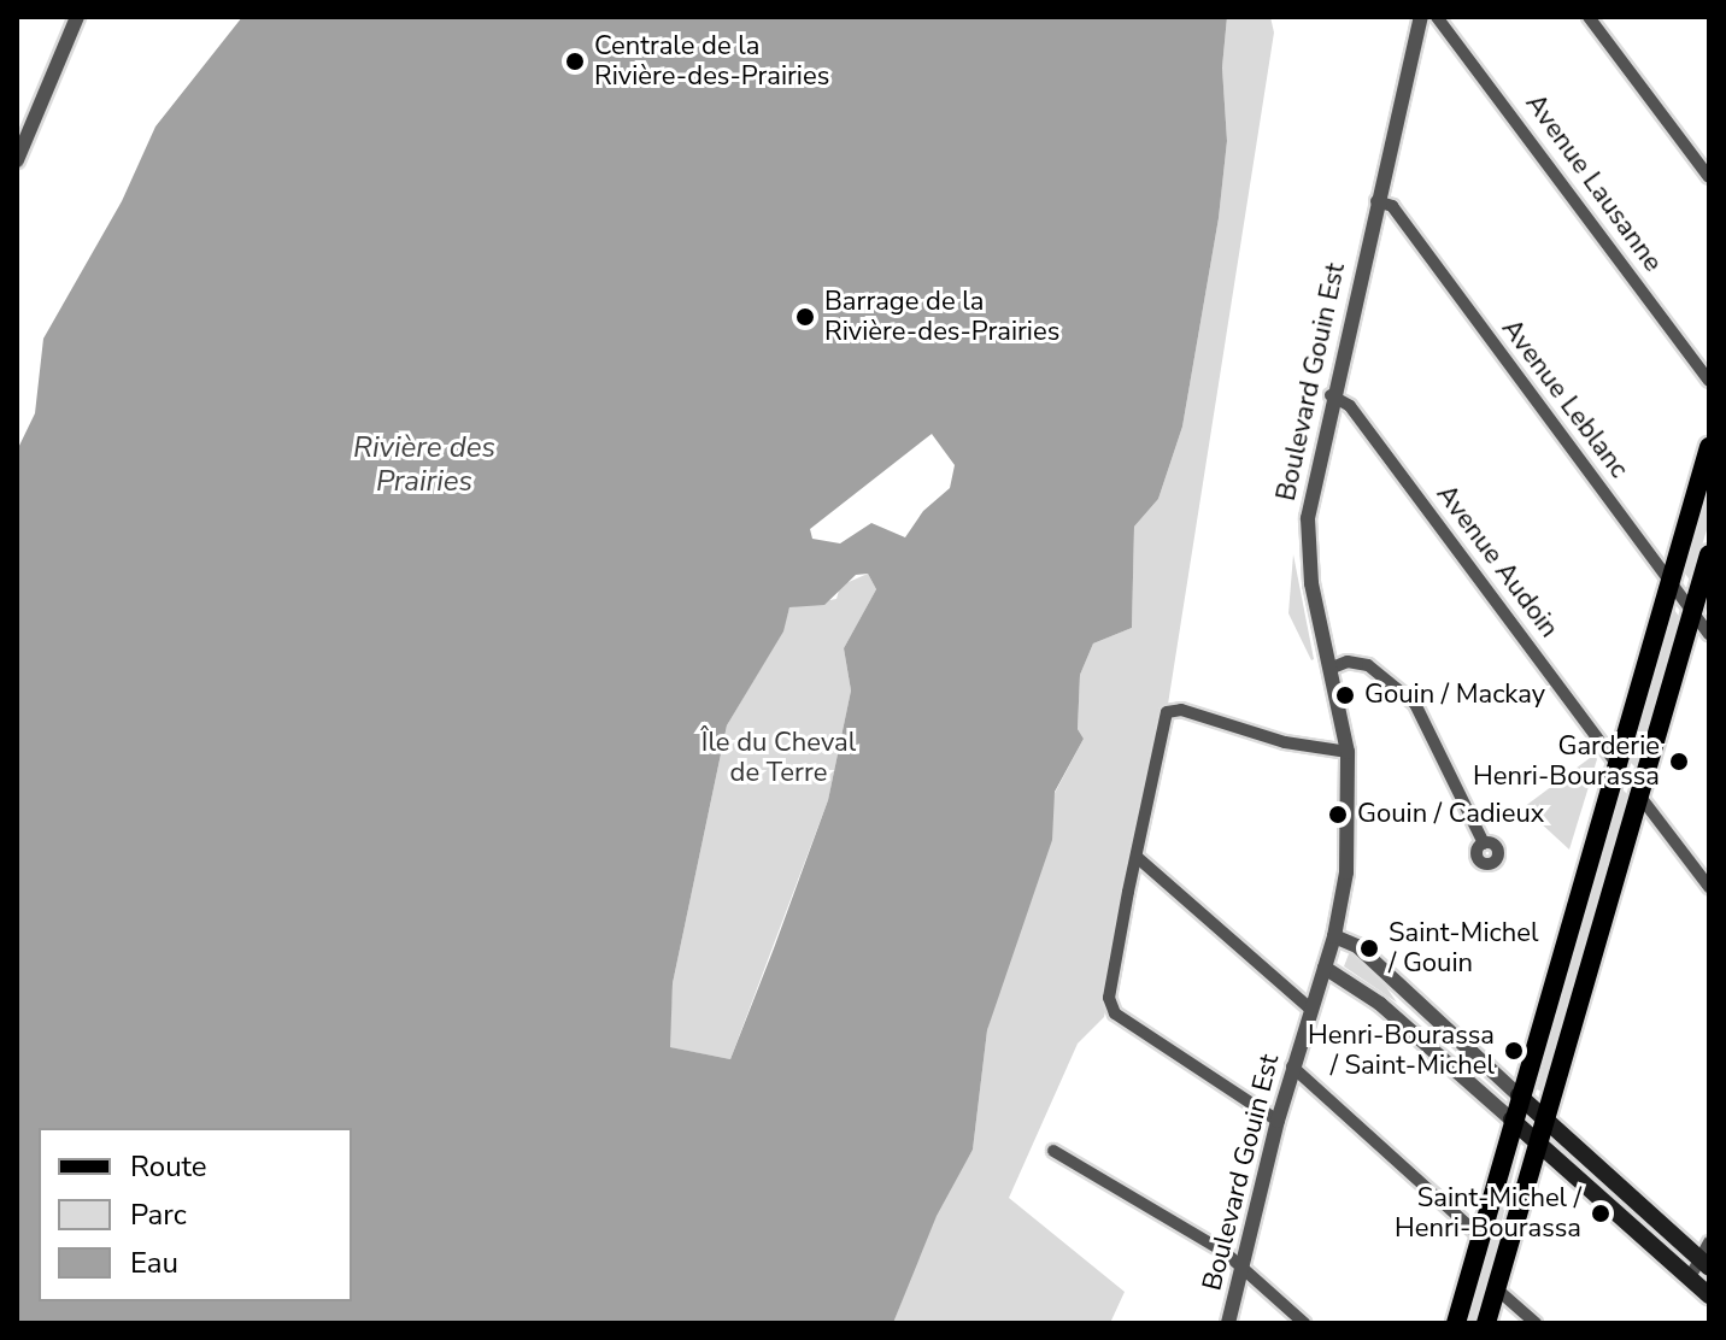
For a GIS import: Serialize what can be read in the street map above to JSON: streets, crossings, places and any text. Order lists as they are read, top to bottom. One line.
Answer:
{"streets":{"street":["Avenue Lausanne","Boulevard Gouin Est","Avenue Leblanc","Avenue Audoin"]},"crossings":[["Boulevard Gouin Est","Avenue Leblanc"],["Boulevard Gouin Est","Avenue Audoin"]],"water":["Rivière des Prairies"],"parks":["Île du Cheval de Terre"],"places":["Centrale de la Rivière-des-Prairies","Barrage de la Rivière-des-Prairies","Gouin / Mackay","Garderie Henri-Bourassa","Gouin / Cadieux","Saint-Michel / Gouin","Henri-Bourassa / Saint-Michel","Saint-Michel / Henri-Bourassa"],"legend":["Route","Parc","Eau"]}
